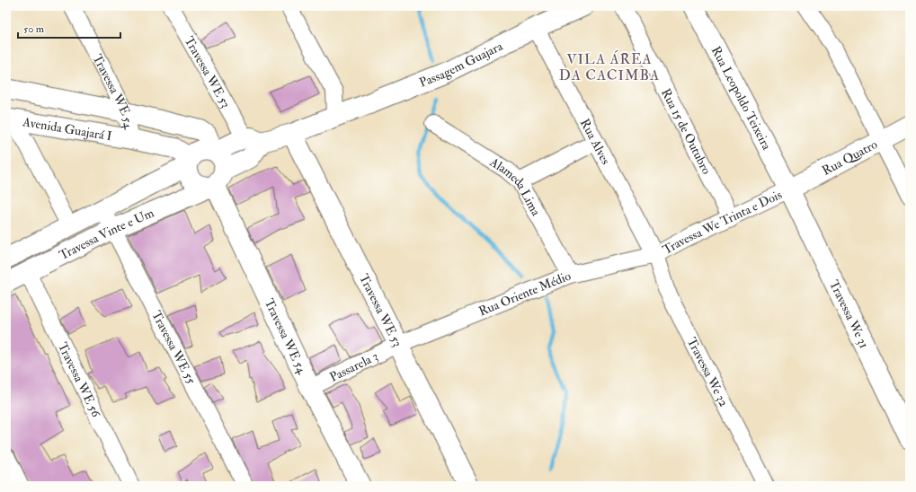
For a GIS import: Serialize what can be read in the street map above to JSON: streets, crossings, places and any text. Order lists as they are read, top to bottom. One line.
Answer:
{"streets":{"main road":["Passagem Guajara","Travessa WE 53","Travessa WE 54","Rua Leopoldo Teixeira","Avenida Guajará I","Rua Quatro","Travessa Vinte e Um","Travessa We 31"],"street":["Rua 15 de Outubro","Rua Alves","Alameda Lima","Travessa We Trinta e Dois","Rua Oriente Médio","Travessa WE 55","Passarela 3","Travessa We 32","Travessa WE 56"]},"crossings":[["Passagem Guajara","Travessa WE 53"],["Passagem Guajara","Travessa WE 54"],["Passagem Guajara","Avenida Guajará I"],["Passagem Guajara","Rua Alves"],["Passagem Guajara","Travessa Vinte e Um"],["Travessa WE 53","Travessa Vinte e Um"],["Travessa WE 53","Rua Oriente Médio"],["Travessa WE 53","Passarela 3"],["Travessa WE 54","Avenida Guajará I"],["Travessa WE 54","Travessa Vinte e Um"],["Travessa WE 54","Passarela 3"],["Rua Leopoldo Teixeira","Rua Quatro"],["Rua Leopoldo Teixeira","Travessa We Trinta e Dois"],["Rua Leopoldo Teixeira","Travessa We 31"],["Avenida Guajará I","Travessa Vinte e Um"],["Rua 15 de Outubro","Travessa We Trinta e Dois"],["Rua Alves","Travessa We Trinta e Dois"],["Rua Alves","Rua Oriente Médio"],["Rua Alves","Travessa We 32"],["Rua Quatro","Travessa We Trinta e Dois"],["Rua Quatro","Travessa We 31"],["Alameda Lima","Rua Oriente Médio"],["Travessa We Trinta e Dois","Rua Oriente Médio"],["Travessa We Trinta e Dois","Travessa We 31"],["Travessa We Trinta e Dois","Travessa We 32"],["Travessa Vinte e Um","Travessa WE 55"],["Travessa Vinte e Um","Travessa WE 56"],["Rua Oriente Médio","Passarela 3"],["Rua Oriente Médio","Travessa We 32"]],"districts":["VILA ÁREA DA CACIMBA"],"scale_bar":"50 m"}
